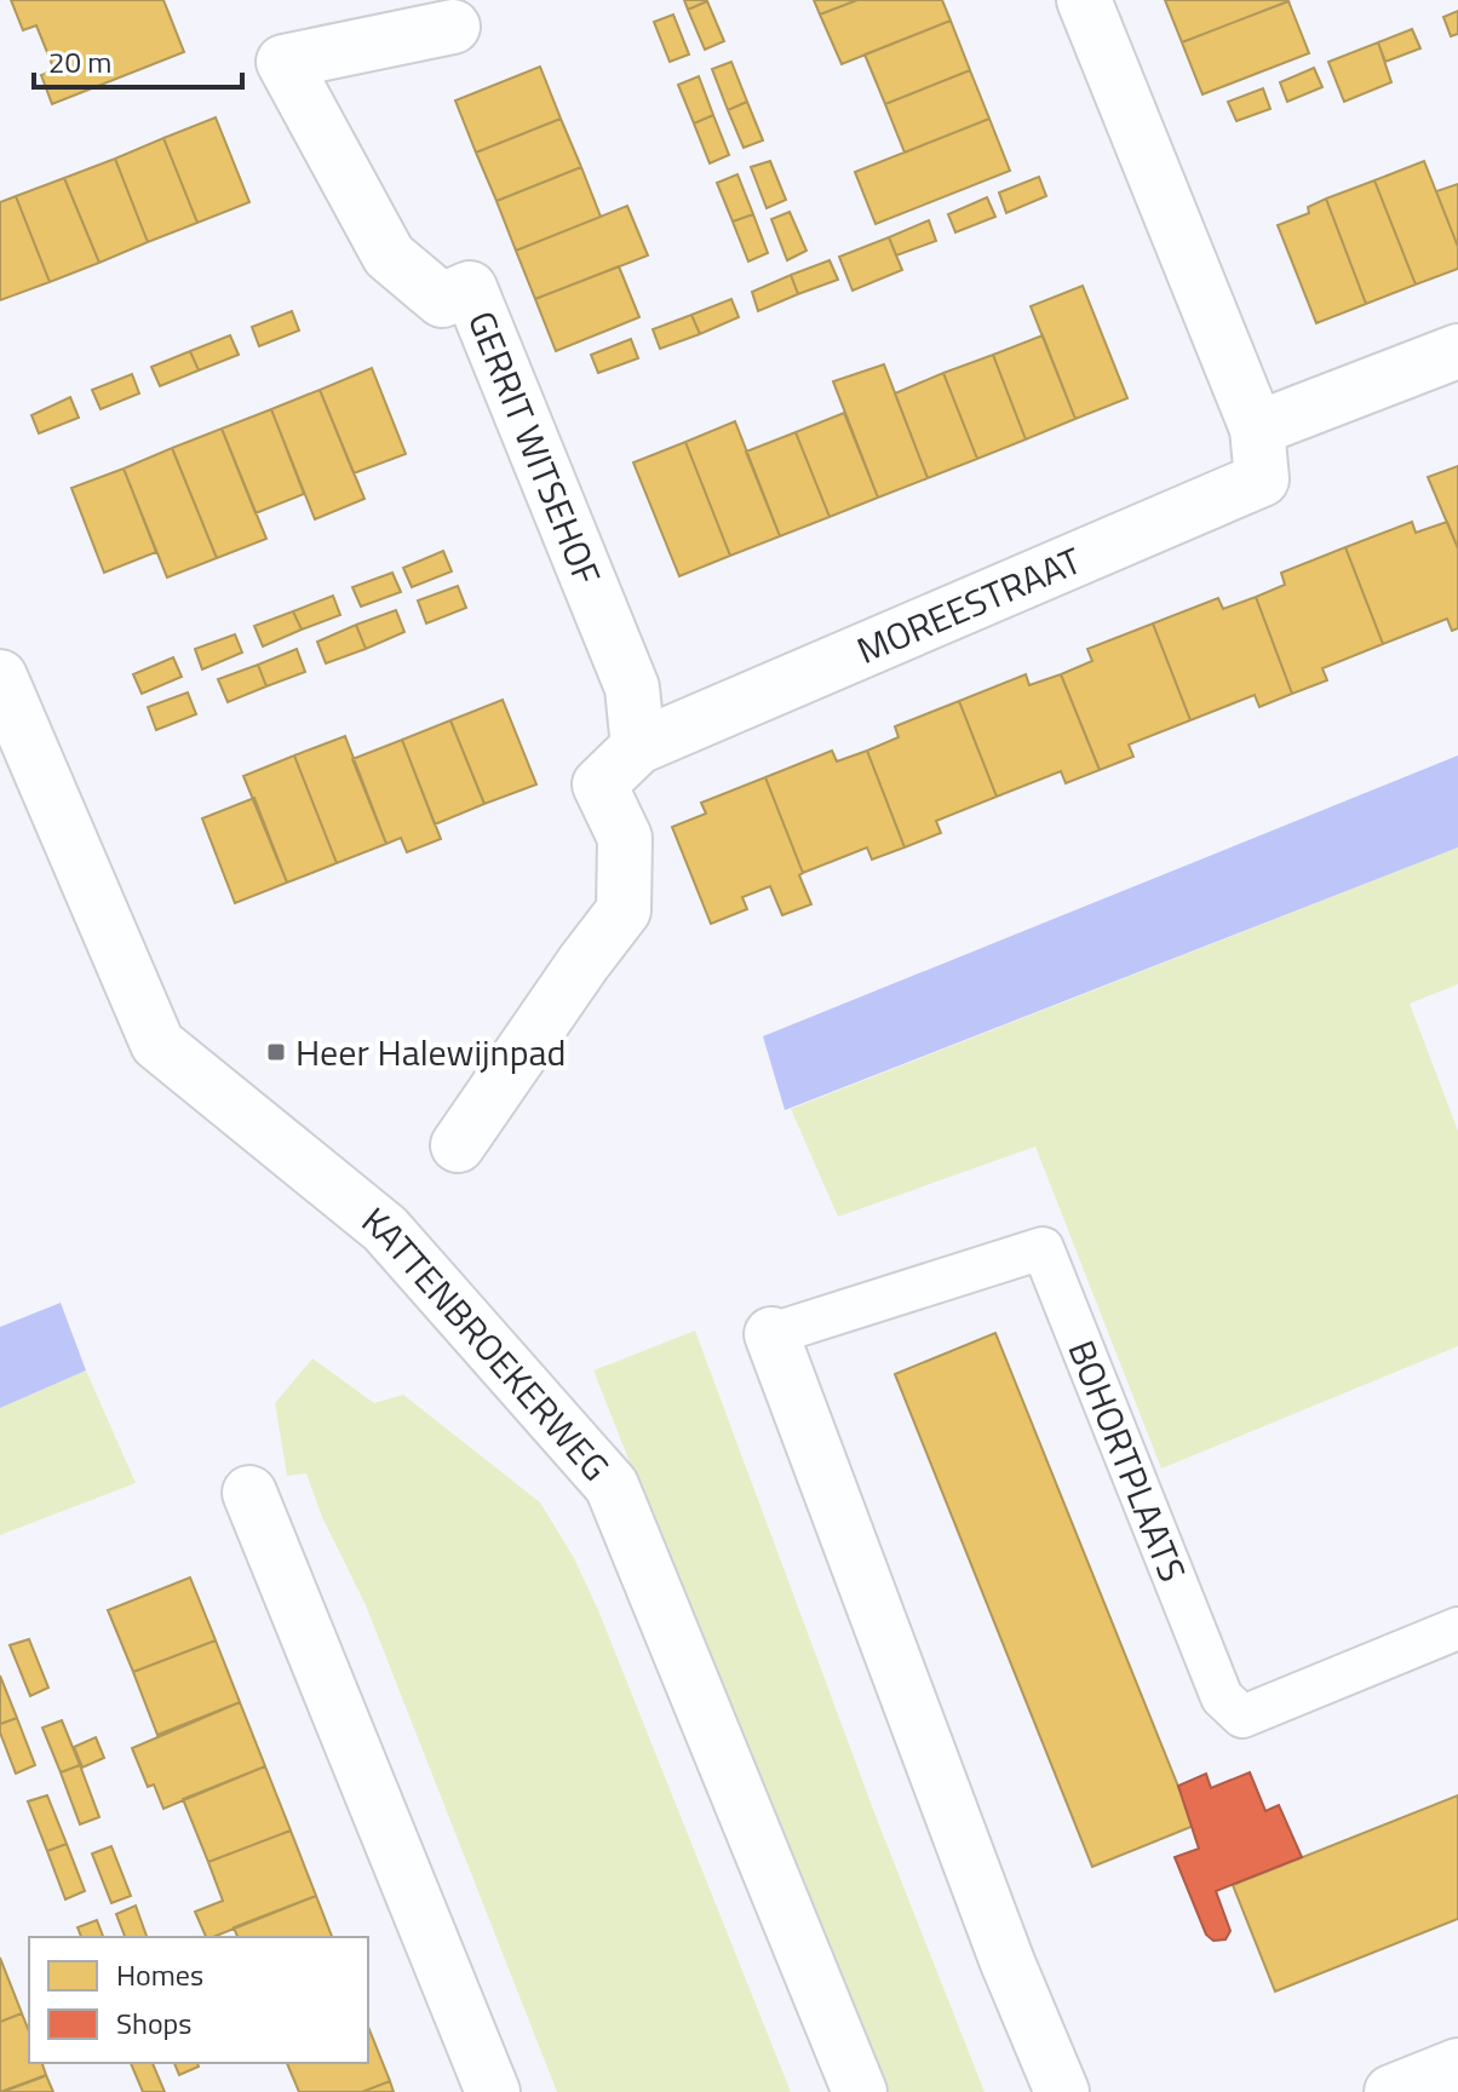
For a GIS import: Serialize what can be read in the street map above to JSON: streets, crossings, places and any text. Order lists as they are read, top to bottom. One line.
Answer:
{"streets":{"street":["GERRIT WITSEHOF","MOREESTRAAT","KATTENBROEKERWEG"],"lane":["BOHORTPLAATS"]},"crossings":[["GERRIT WITSEHOF","MOREESTRAAT"]],"places":{"transit":["Heer Halewijnpad"]},"legend":["Homes","Shops"],"scale_bar":"20 m"}
